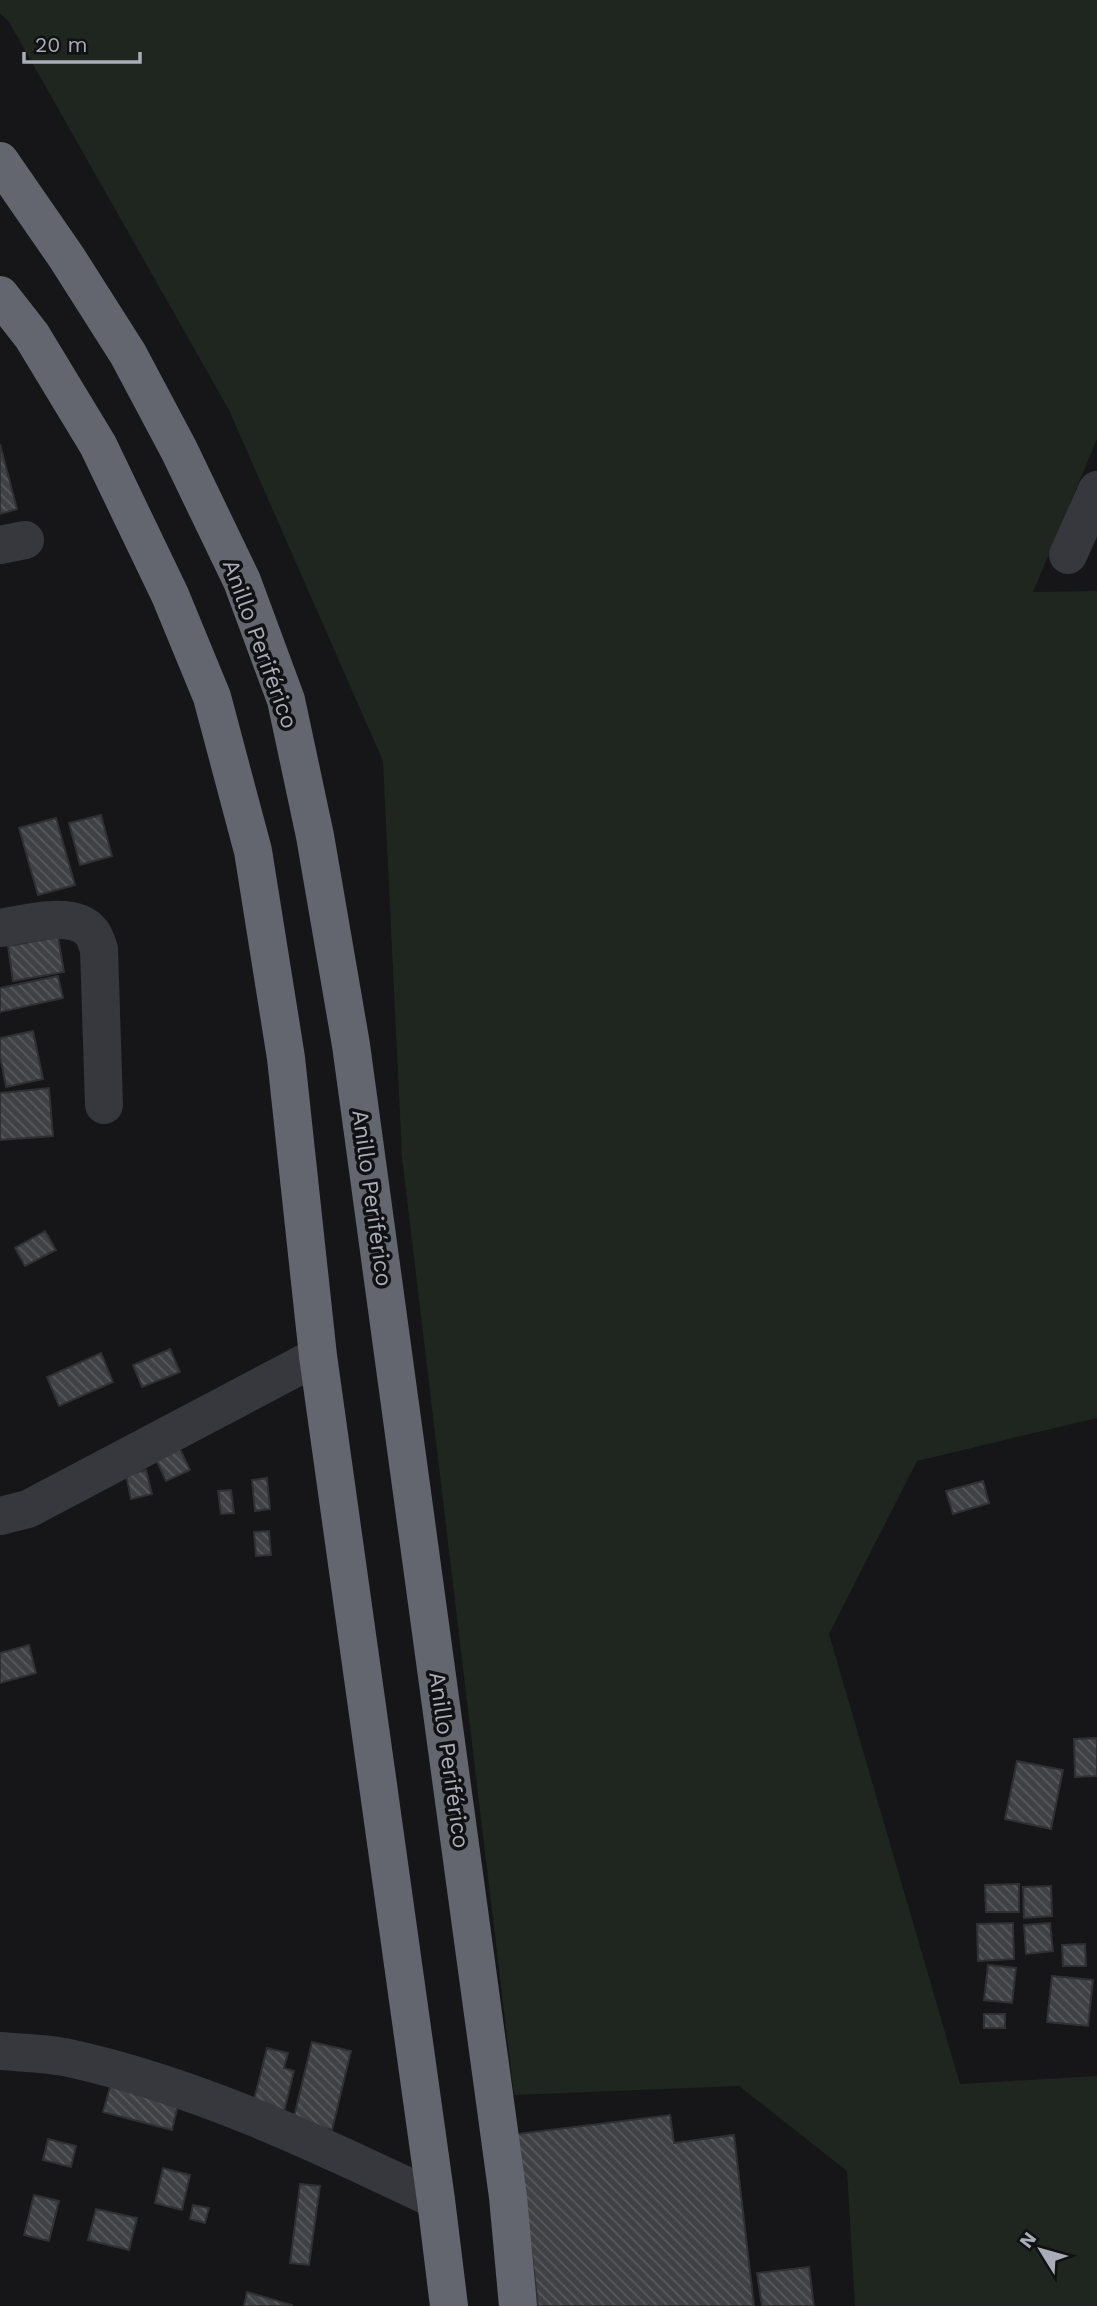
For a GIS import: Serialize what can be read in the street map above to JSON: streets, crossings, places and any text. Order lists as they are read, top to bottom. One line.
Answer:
{"streets":{"highway":["Anillo Periférico"]},"scale_bar":"20 m","north":"top left"}
